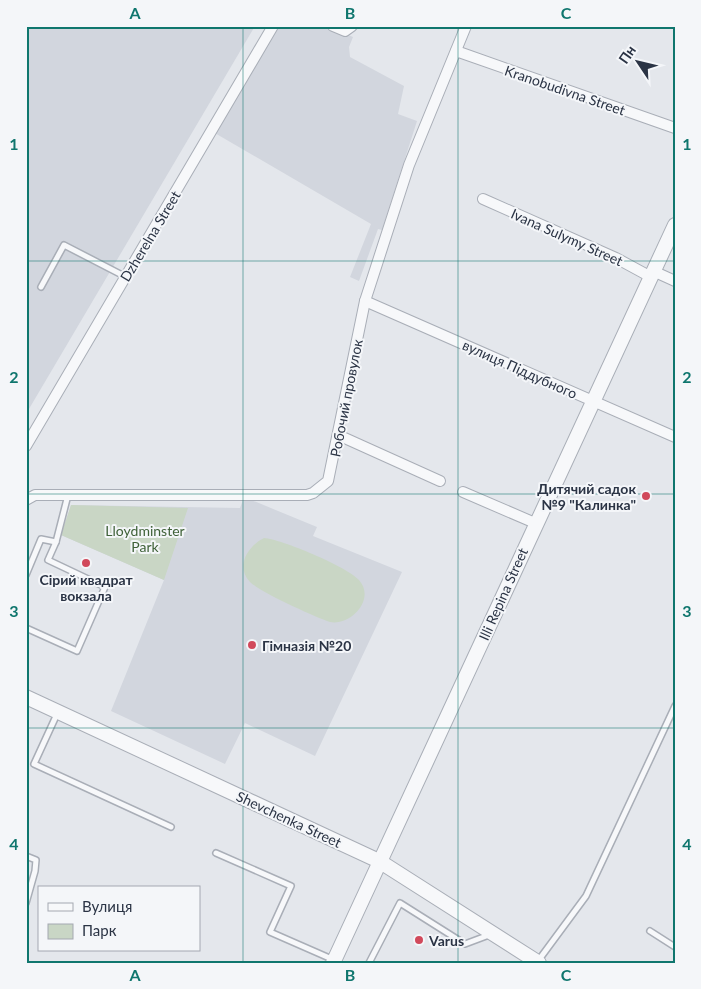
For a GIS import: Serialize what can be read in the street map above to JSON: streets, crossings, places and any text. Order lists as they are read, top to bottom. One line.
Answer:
{"streets":{"street":["Kranobudivna Street","Dzherelna Street","Ivana Sulymy Street","вулиця Піддубного","Робочий провулок","Illi Repina Street","Shevchenka Street"]},"crossings":[["Kranobudivna Street","Робочий провулок"],["Ivana Sulymy Street","Illi Repina Street"],["вулиця Піддубного","Робочий провулок"],["вулиця Піддубного","Illi Repina Street"],["Illi Repina Street","Shevchenka Street"]],"parks":["Lloydminster Park"],"places":["Дитячий садок №9 \"Калинка\"","Сірий квадрат вокзала","Гімназія №20","Varus"],"legend":["Вулиця","Парк"],"north":"top left","grid":{"columns":["A","B","C"],"rows":["1","2","3","4"]}}
